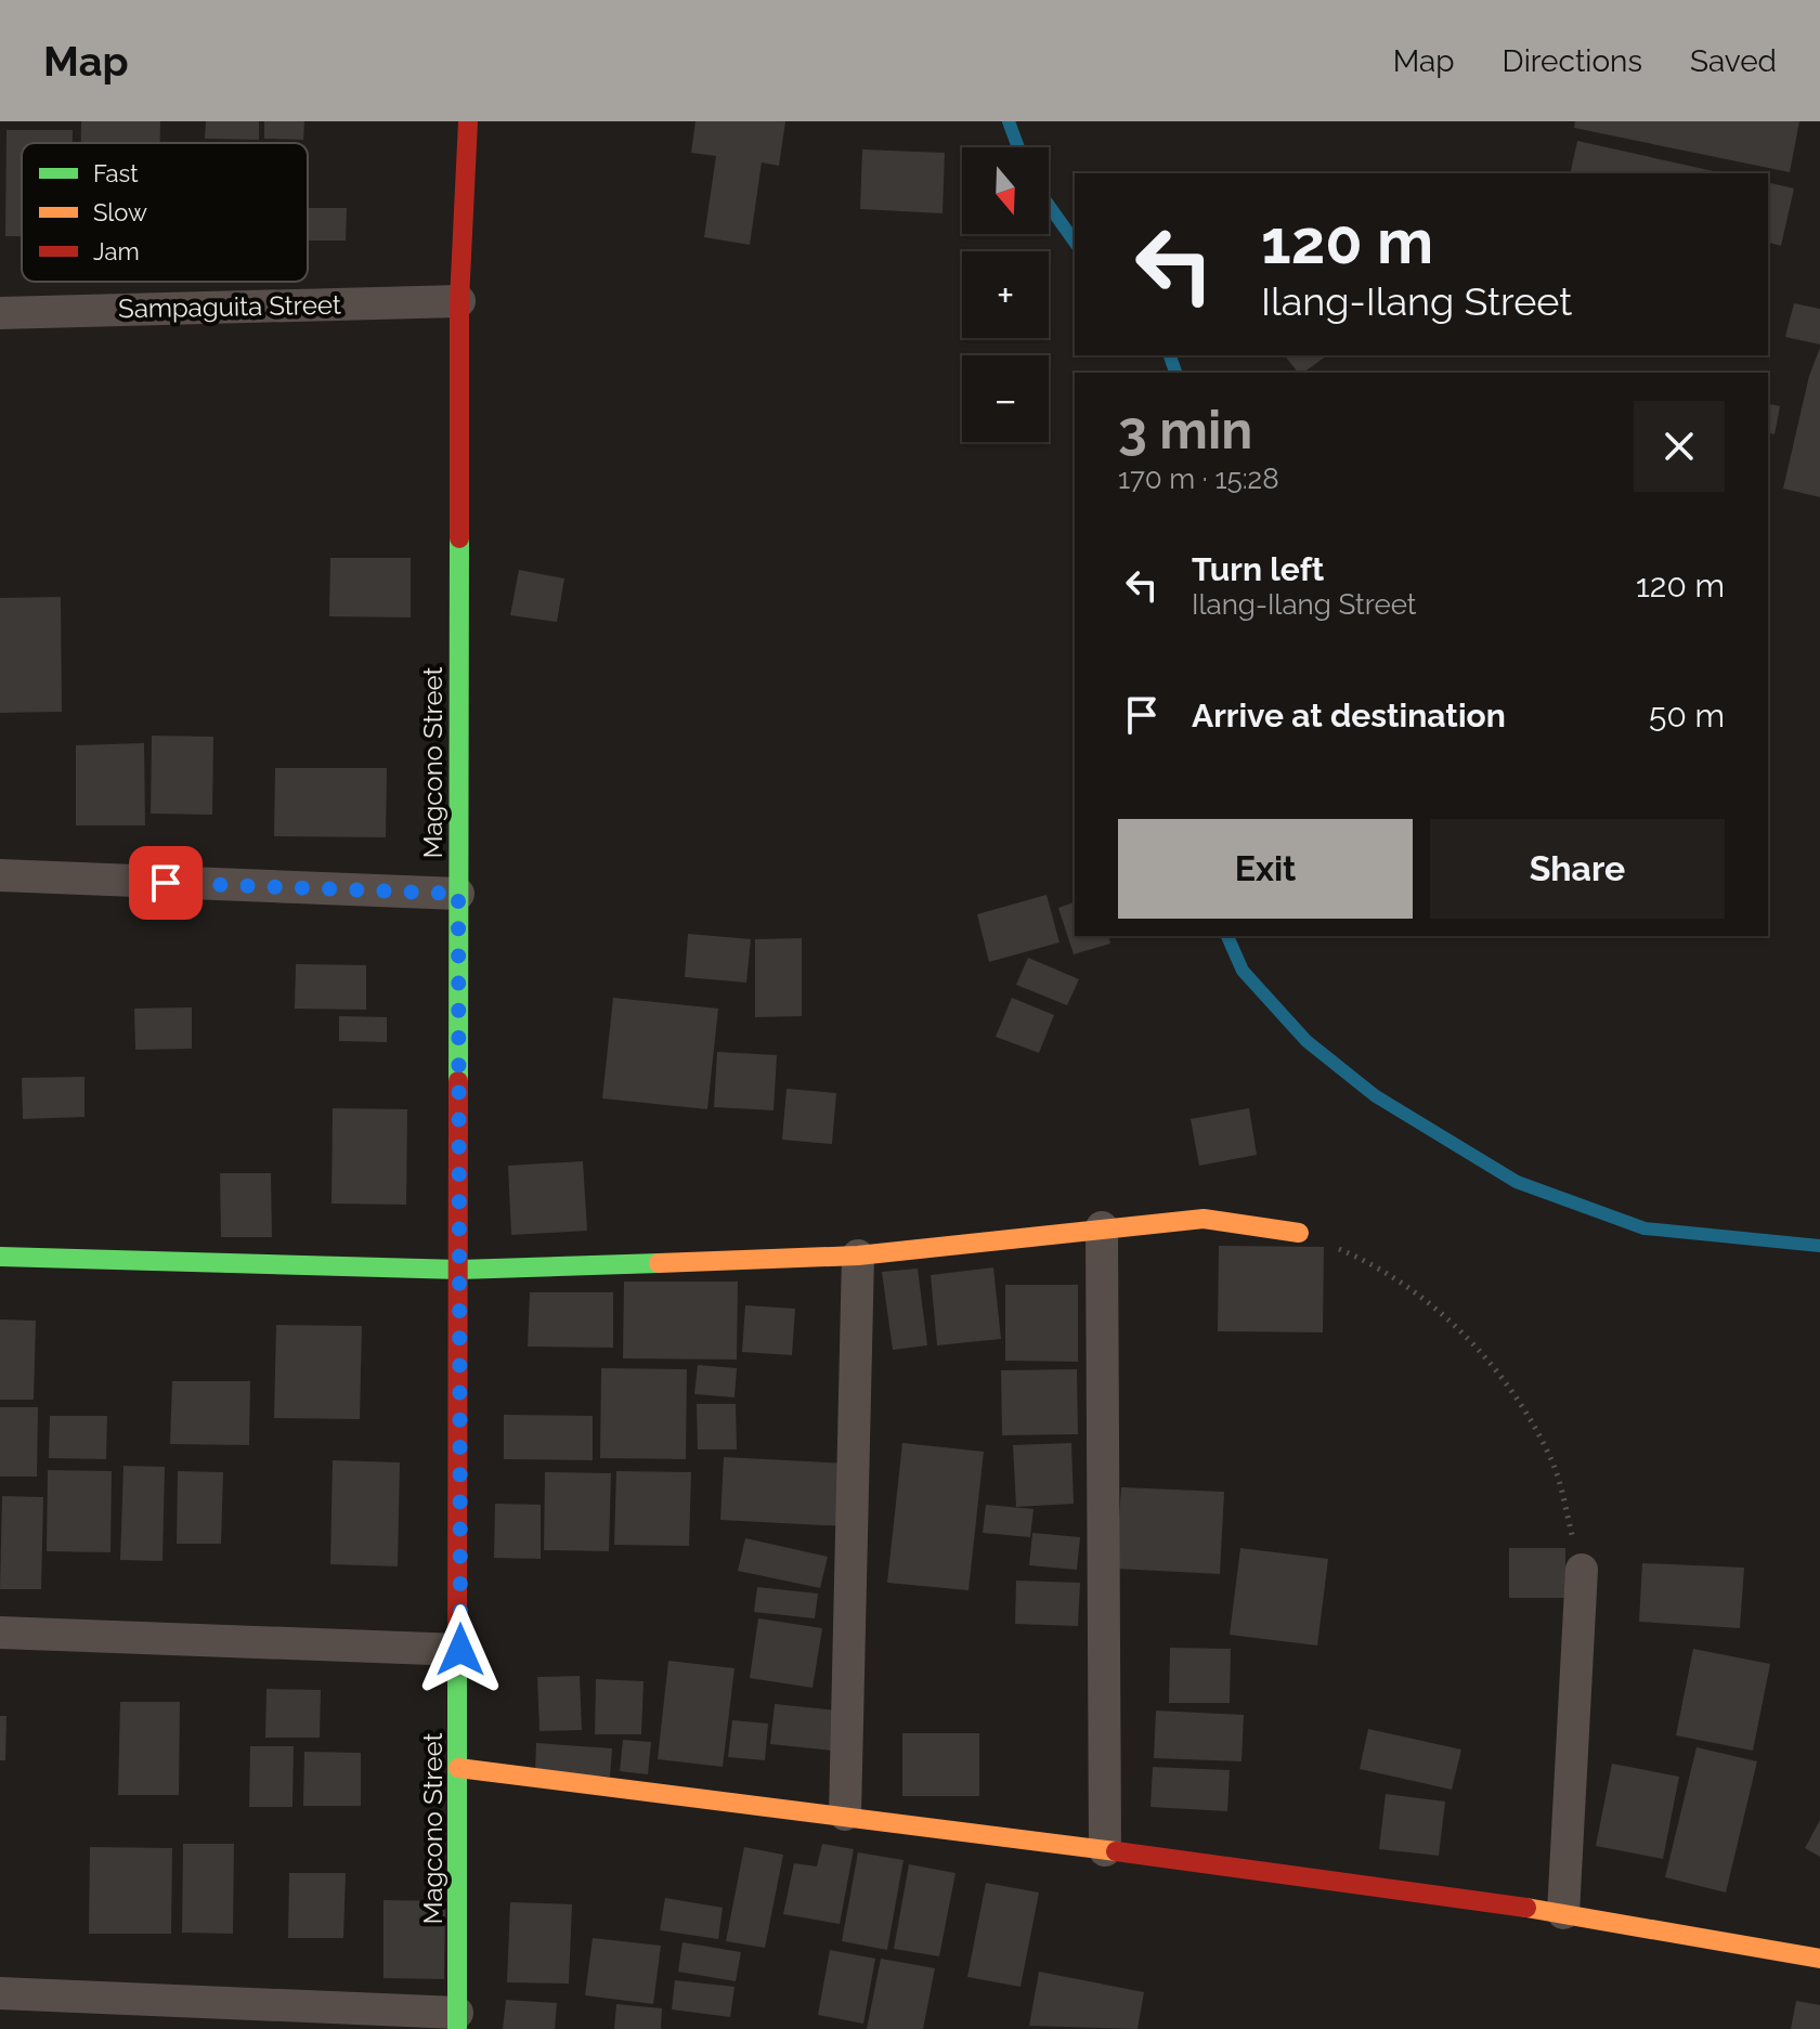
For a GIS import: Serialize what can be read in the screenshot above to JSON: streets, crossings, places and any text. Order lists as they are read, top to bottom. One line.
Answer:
{"streets":{"street":["Sampaguita Street","Magcono Street"]},"crossings":[["Sampaguita Street","Magcono Street"]],"legend":["Fast","Slow","Jam"],"north":"bottom","page":{"header":"Map","nav":["Map","Directions","Saved"],"map_buttons":["+","−"],"turn":["120 m","Ilang-Ilang Street"],"heading":["3 min","170 m · 15:28"],"list":[{"name":"Turn left","note":"Ilang-Ilang Street","value":"120 m"},{"name":"Arrive at destination","value":"50 m"}],"buttons":["Exit","Share"]}}
